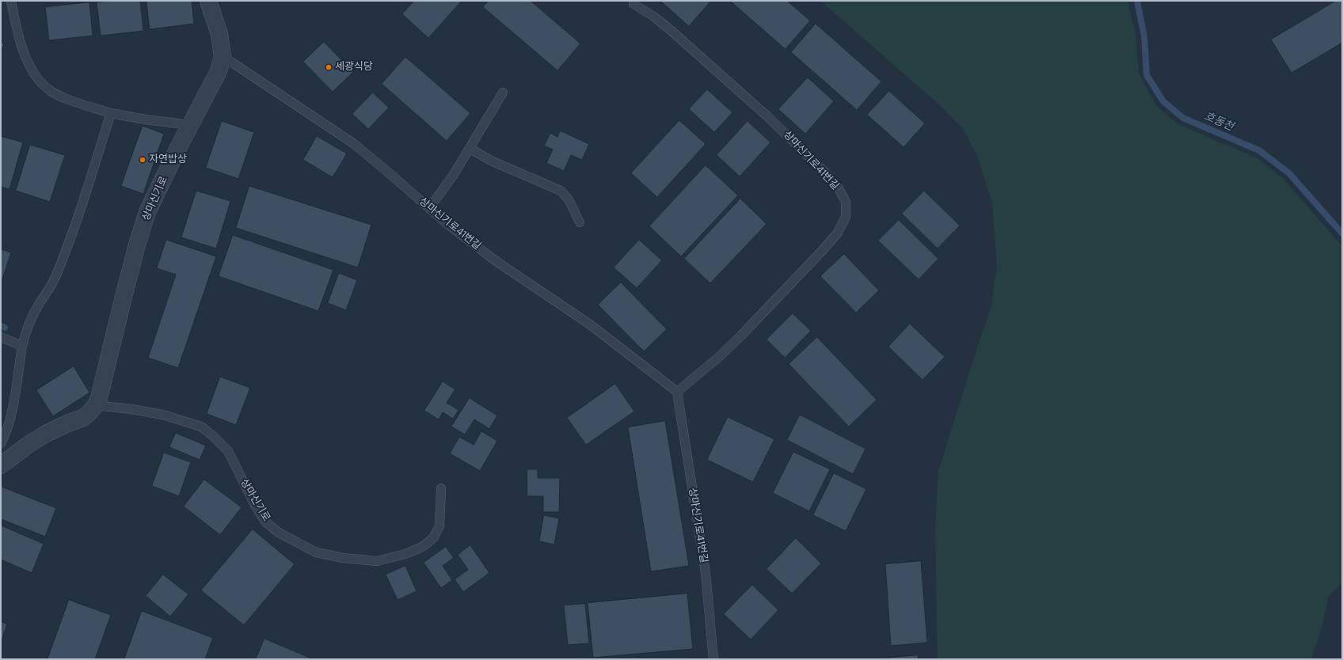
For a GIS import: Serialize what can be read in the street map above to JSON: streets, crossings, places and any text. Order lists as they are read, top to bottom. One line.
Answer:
{"streets":{"street":["상마신기로"],"lane":["상마신기로41번길"]},"crossings":[["상마신기로41번길","상마신기로"]],"water":["호동천"],"places":["세광식당","자연밥상"]}
